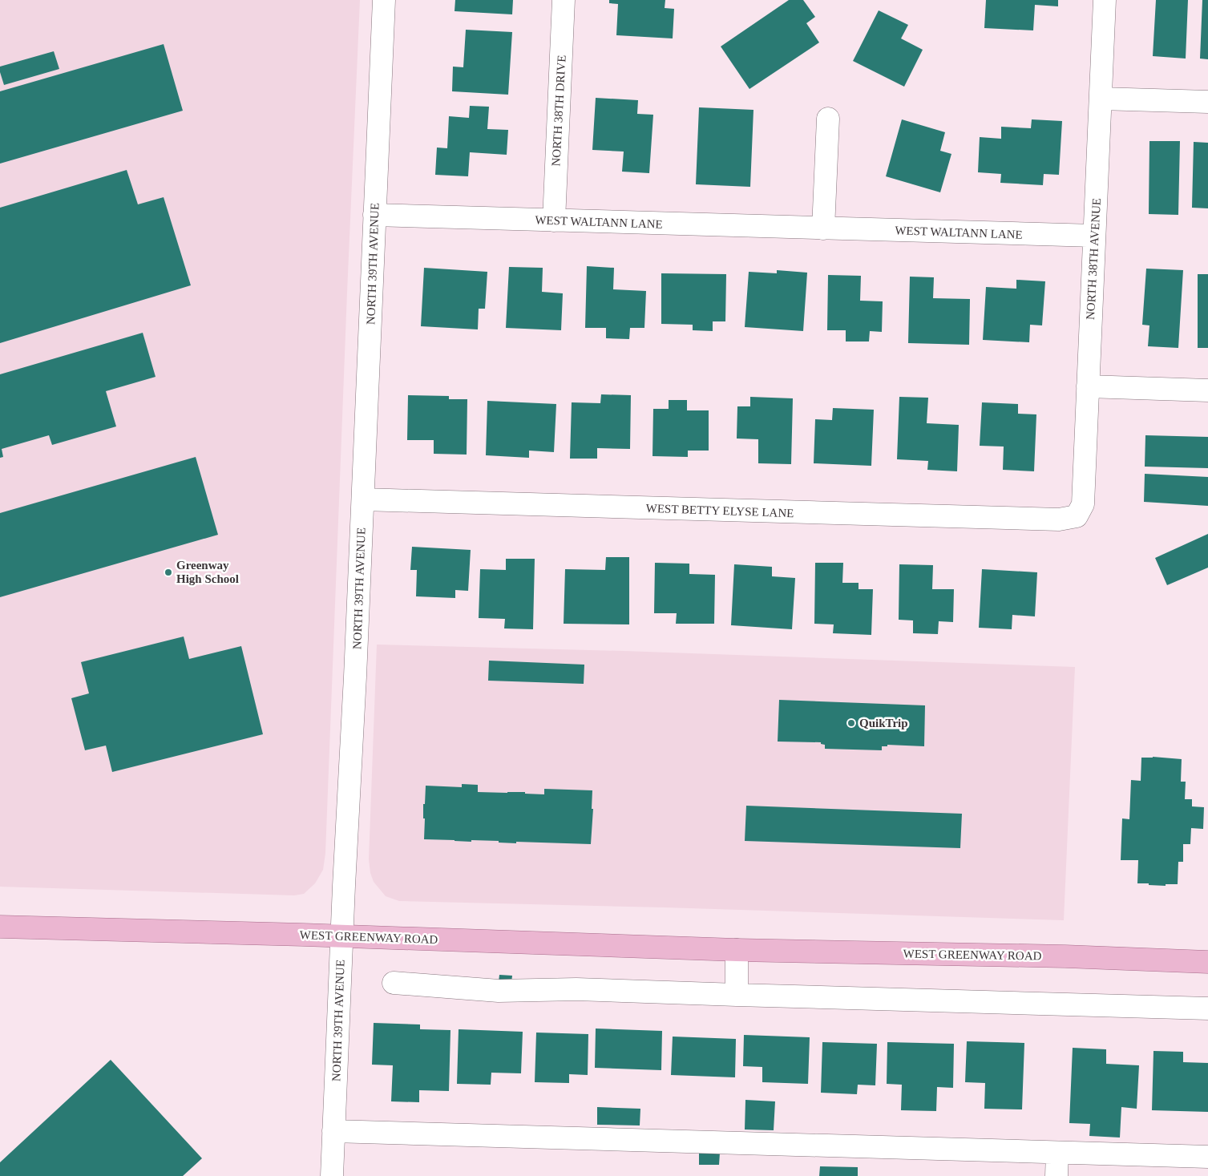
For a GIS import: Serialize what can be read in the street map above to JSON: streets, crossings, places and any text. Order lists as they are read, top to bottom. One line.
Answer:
{"streets":{"main road":["WEST GREENWAY ROAD"],"street":["NORTH 38TH DRIVE","WEST WALTANN LANE","NORTH 38TH AVENUE","NORTH 39TH AVENUE","WEST BETTY ELYSE LANE"]},"crossings":[["NORTH 38TH DRIVE","WEST WALTANN LANE"],["WEST WALTANN LANE","NORTH 38TH AVENUE"],["WEST WALTANN LANE","NORTH 39TH AVENUE"],["NORTH 38TH AVENUE","WEST BETTY ELYSE LANE"],["NORTH 39TH AVENUE","WEST BETTY ELYSE LANE"],["NORTH 39TH AVENUE","WEST GREENWAY ROAD"]],"places":["Greenway High School","QuikTrip"]}
